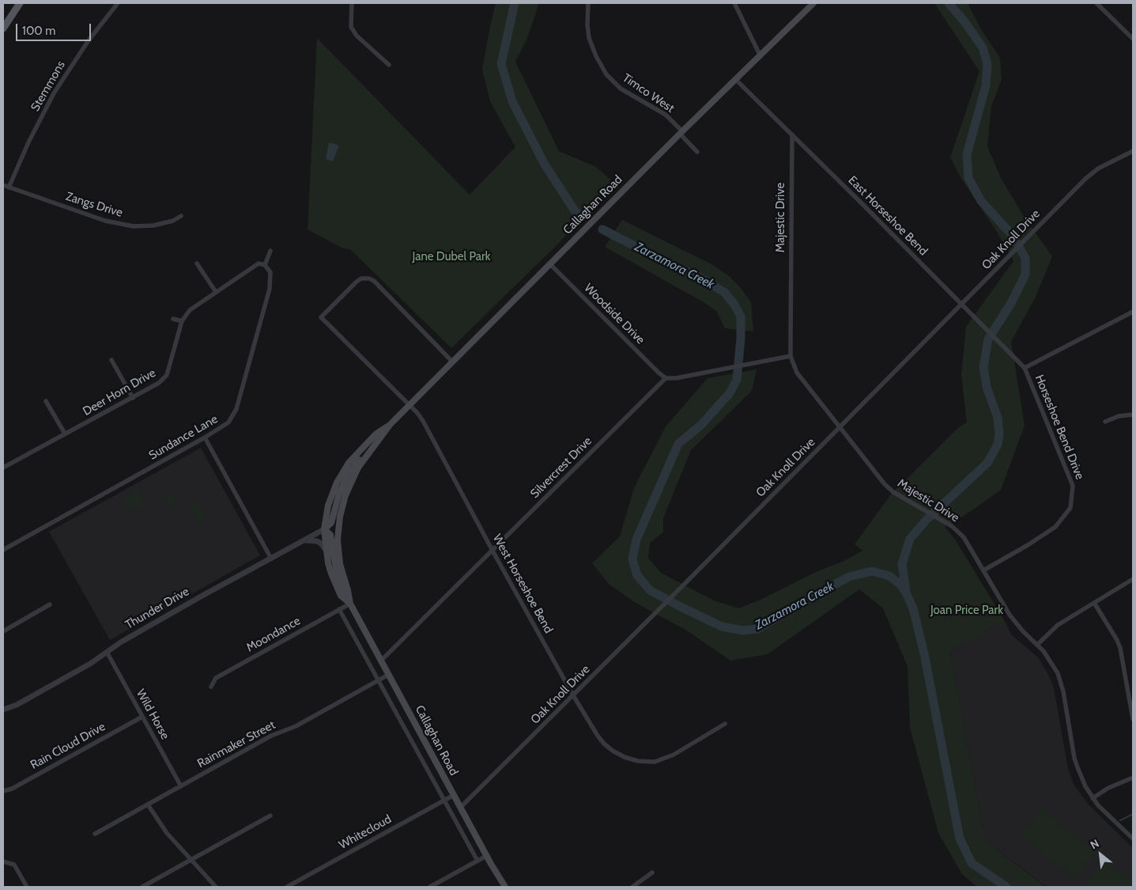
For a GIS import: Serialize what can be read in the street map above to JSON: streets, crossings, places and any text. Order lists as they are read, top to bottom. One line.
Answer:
{"streets":{"main road":["Callaghan Road"],"street":["Stemmons","Timco West","Zangs Drive","East Horseshoe Bend","Majestic Drive","Oak Knoll Drive","Woodside Drive","Deer Horn Drive","Horseshoe Bend Drive","Sundance Lane","Silvercrest Drive","West Horseshoe Bend","Thunder Drive","Moondance","Wild Horse","Rainmaker Street","Rain Cloud Drive","Whitecloud"]},"crossings":[["Stemmons","Zangs Drive"],["Timco West","Callaghan Road"],["Callaghan Road","East Horseshoe Bend"],["Callaghan Road","Oak Knoll Drive"],["Callaghan Road","Woodside Drive"],["Callaghan Road","Silvercrest Drive"],["Callaghan Road","West Horseshoe Bend"],["Callaghan Road","Thunder Drive"],["Callaghan Road","Moondance"],["Callaghan Road","Rainmaker Street"],["Callaghan Road","Whitecloud"],["East Horseshoe Bend","Majestic Drive"],["East Horseshoe Bend","Oak Knoll Drive"],["East Horseshoe Bend","Horseshoe Bend Drive"],["Majestic Drive","Oak Knoll Drive"],["Majestic Drive","Horseshoe Bend Drive"],["Oak Knoll Drive","West Horseshoe Bend"],["Woodside Drive","Silvercrest Drive"],["Deer Horn Drive","Sundance Lane"],["Silvercrest Drive","West Horseshoe Bend"],["Thunder Drive","Wild Horse"],["Wild Horse","Rainmaker Street"],["Wild Horse","Rain Cloud Drive"]],"water":["Zarzamora Creek"],"parks":["Jane Dubel Park","Joan Price Park"],"scale_bar":"100 m","north":"top left"}
